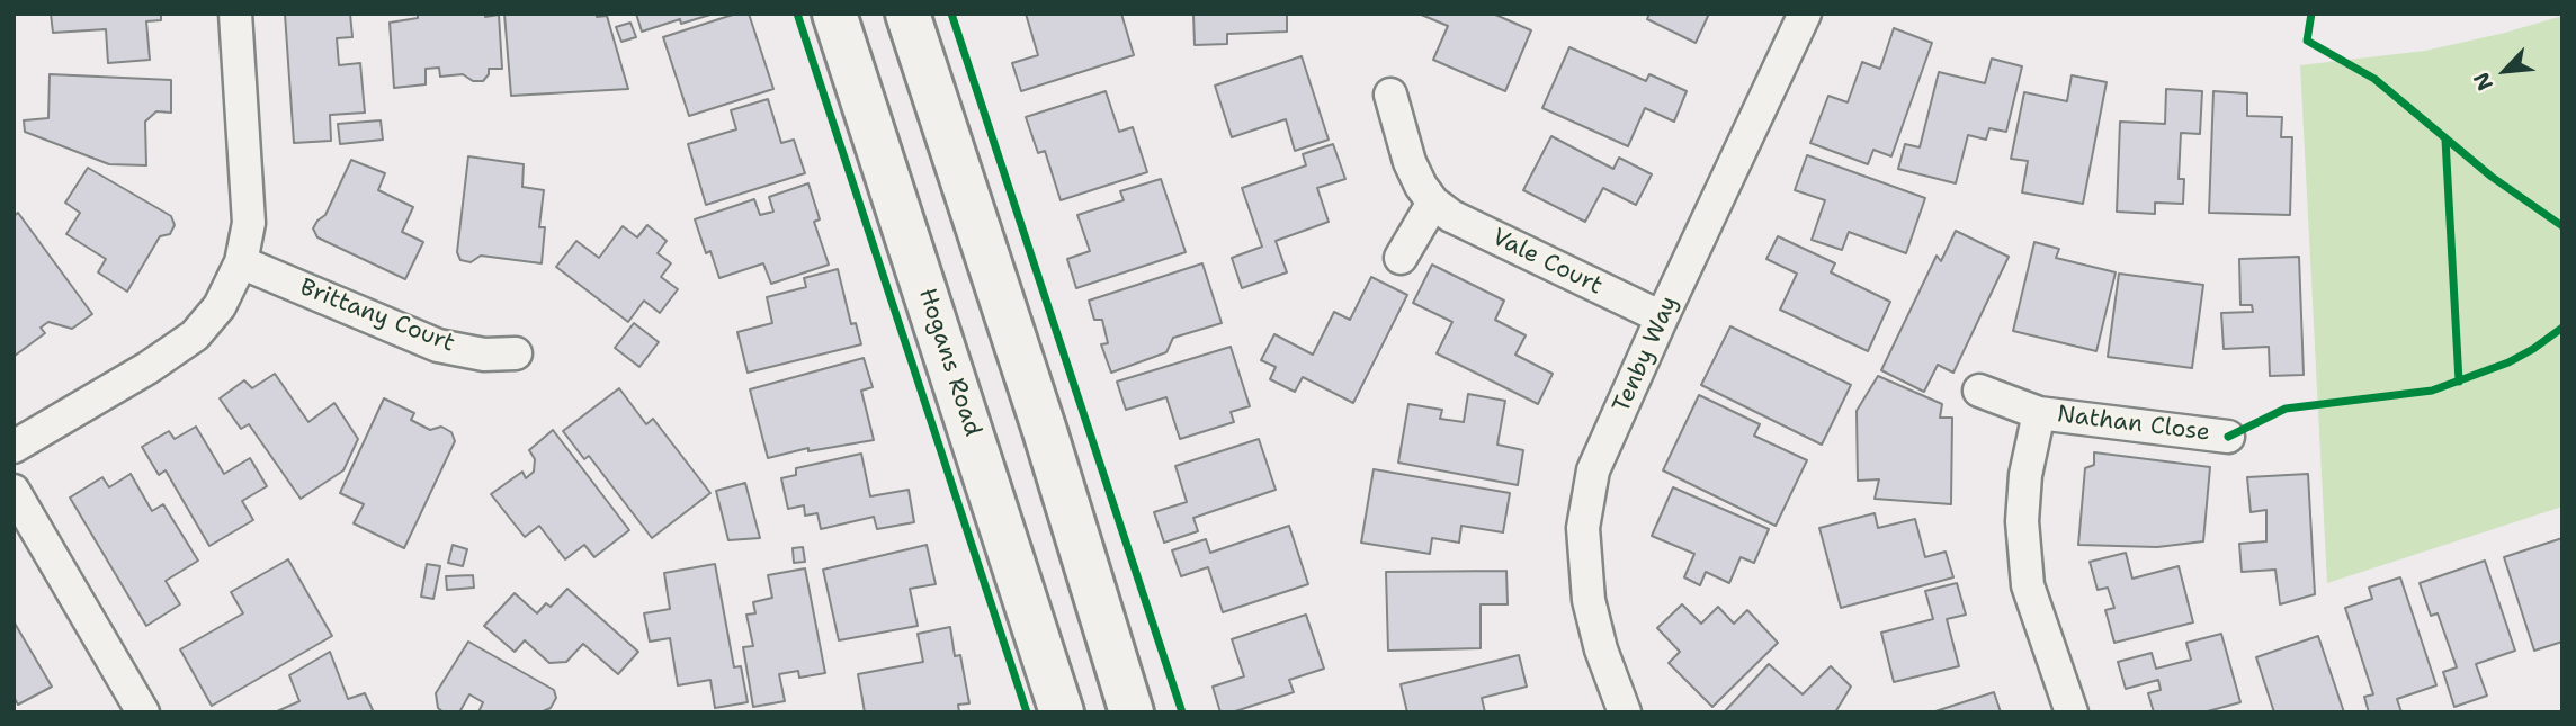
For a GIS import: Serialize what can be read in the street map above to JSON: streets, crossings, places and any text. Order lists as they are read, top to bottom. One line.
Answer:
{"streets":{"street":["Vale Court","Brittany Court","Tenby Way","Hogans Road","Nathan Close"]},"crossings":[["Vale Court","Tenby Way"]],"north":"bottom left"}
